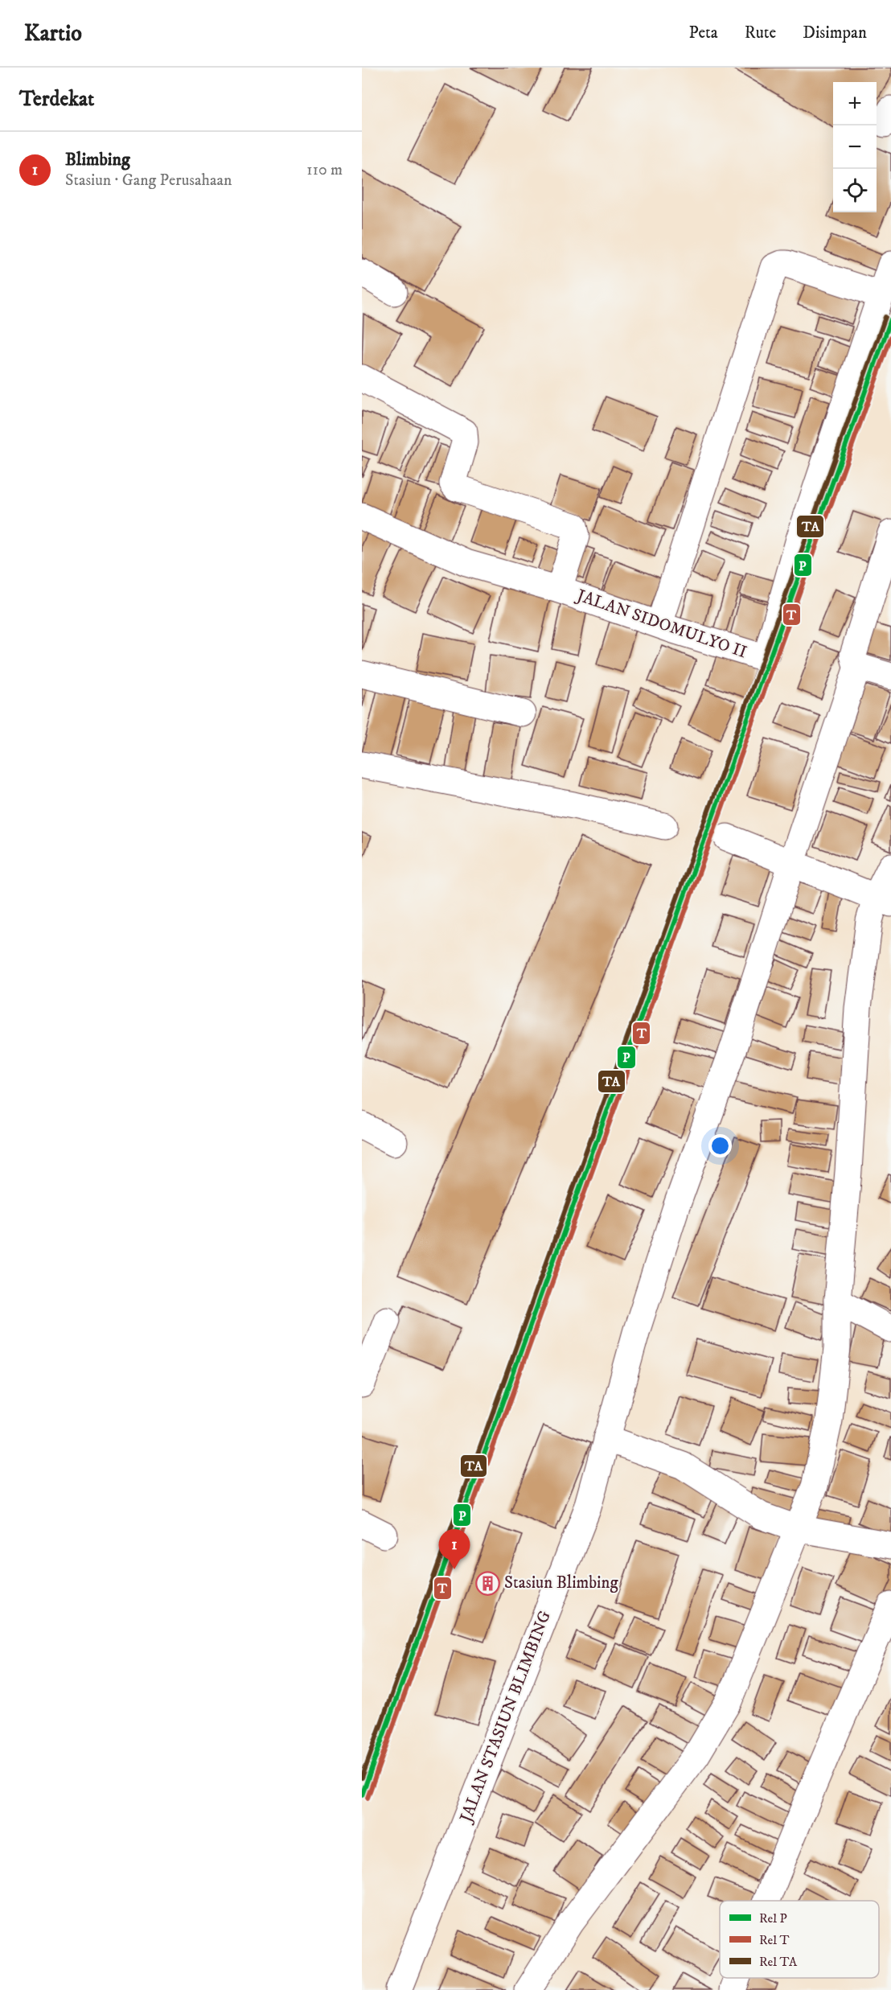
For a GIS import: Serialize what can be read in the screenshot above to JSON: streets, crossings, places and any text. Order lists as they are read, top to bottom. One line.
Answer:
{"streets":{"street":["JALAN SIDOMULYO II","JALAN STASIUN BLIMBING"]},"places":{"building":["Stasiun Blimbing"]},"lines":["rail line TA","rail line P","rail line T"],"legend":["Rel P","Rel T","Rel TA"],"page":{"header":"Kartio","nav":["Peta","Rute","Disimpan"],"heading":"Terdekat","map_buttons":["+","−"],"list":[{"mark":"1","name":"Blimbing","note":"Stasiun · Gang Perusahaan","value":"110 m"}],"pins":"1"}}
